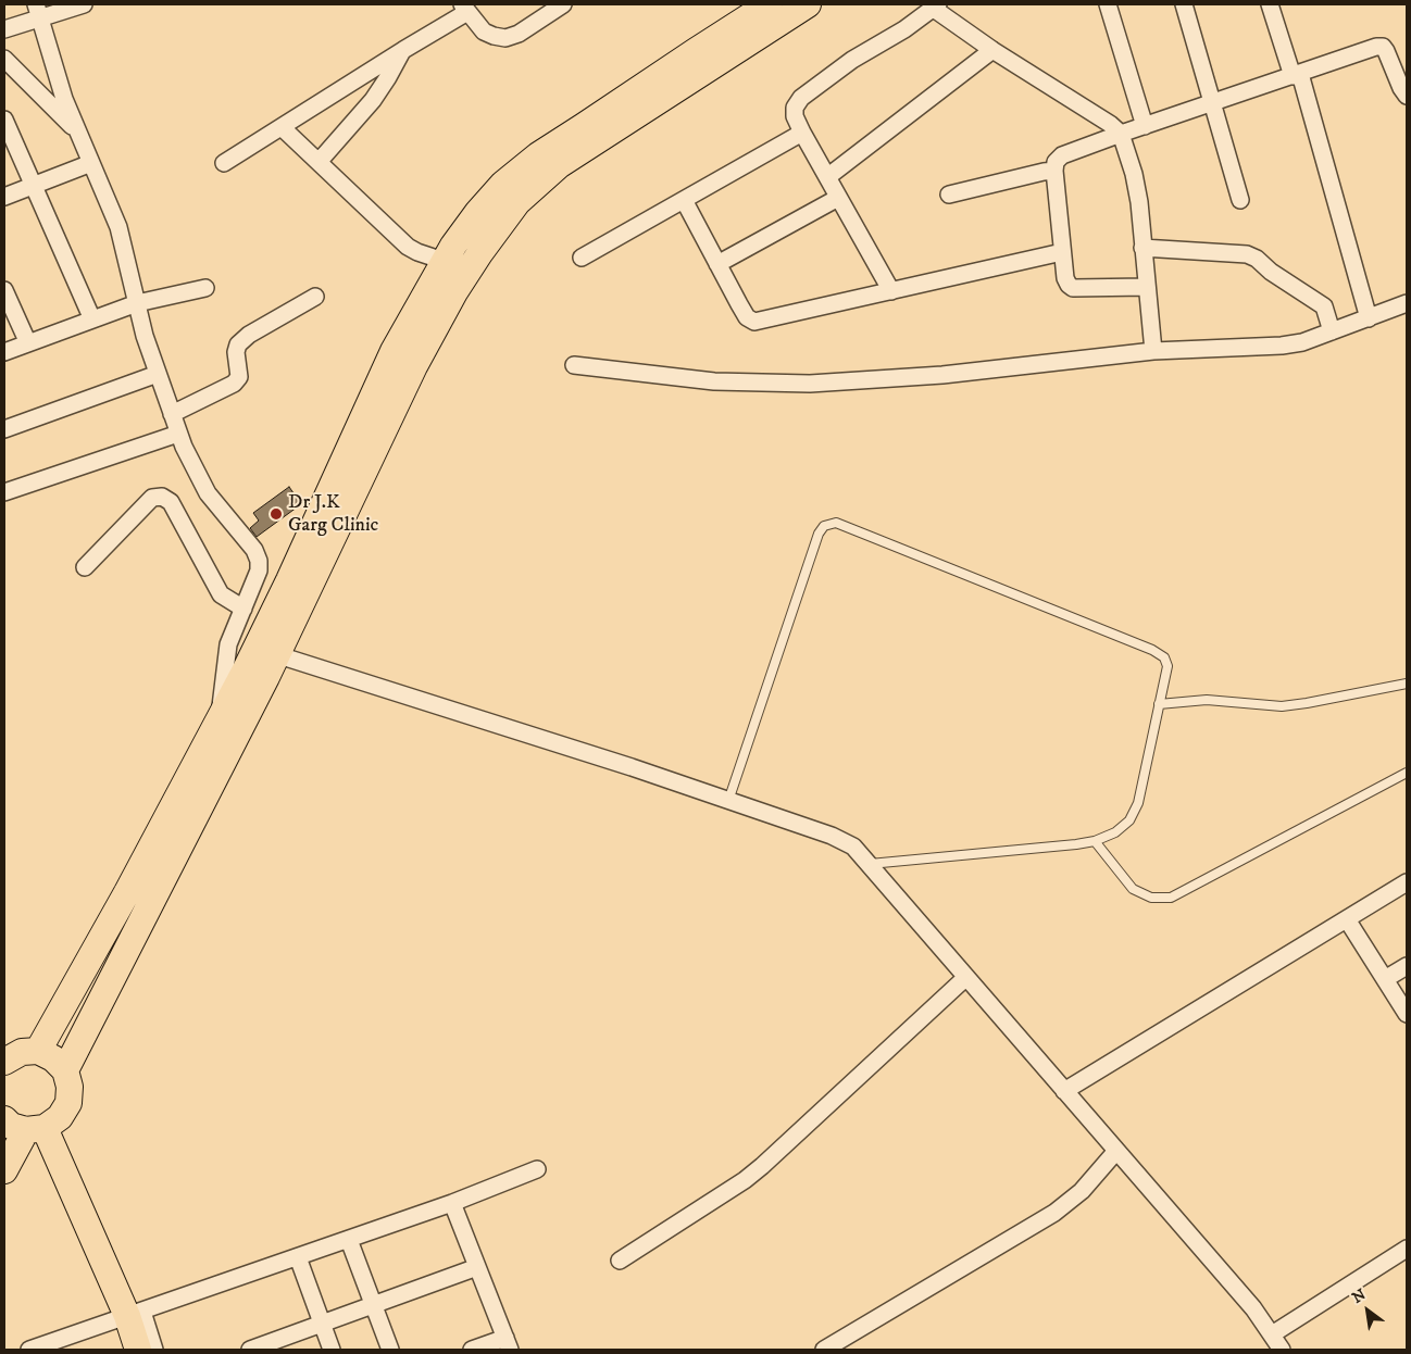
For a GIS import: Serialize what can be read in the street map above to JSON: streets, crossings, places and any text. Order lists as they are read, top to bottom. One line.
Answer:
{"places":["Dr J.K Garg Clinic"],"north":"top left"}
